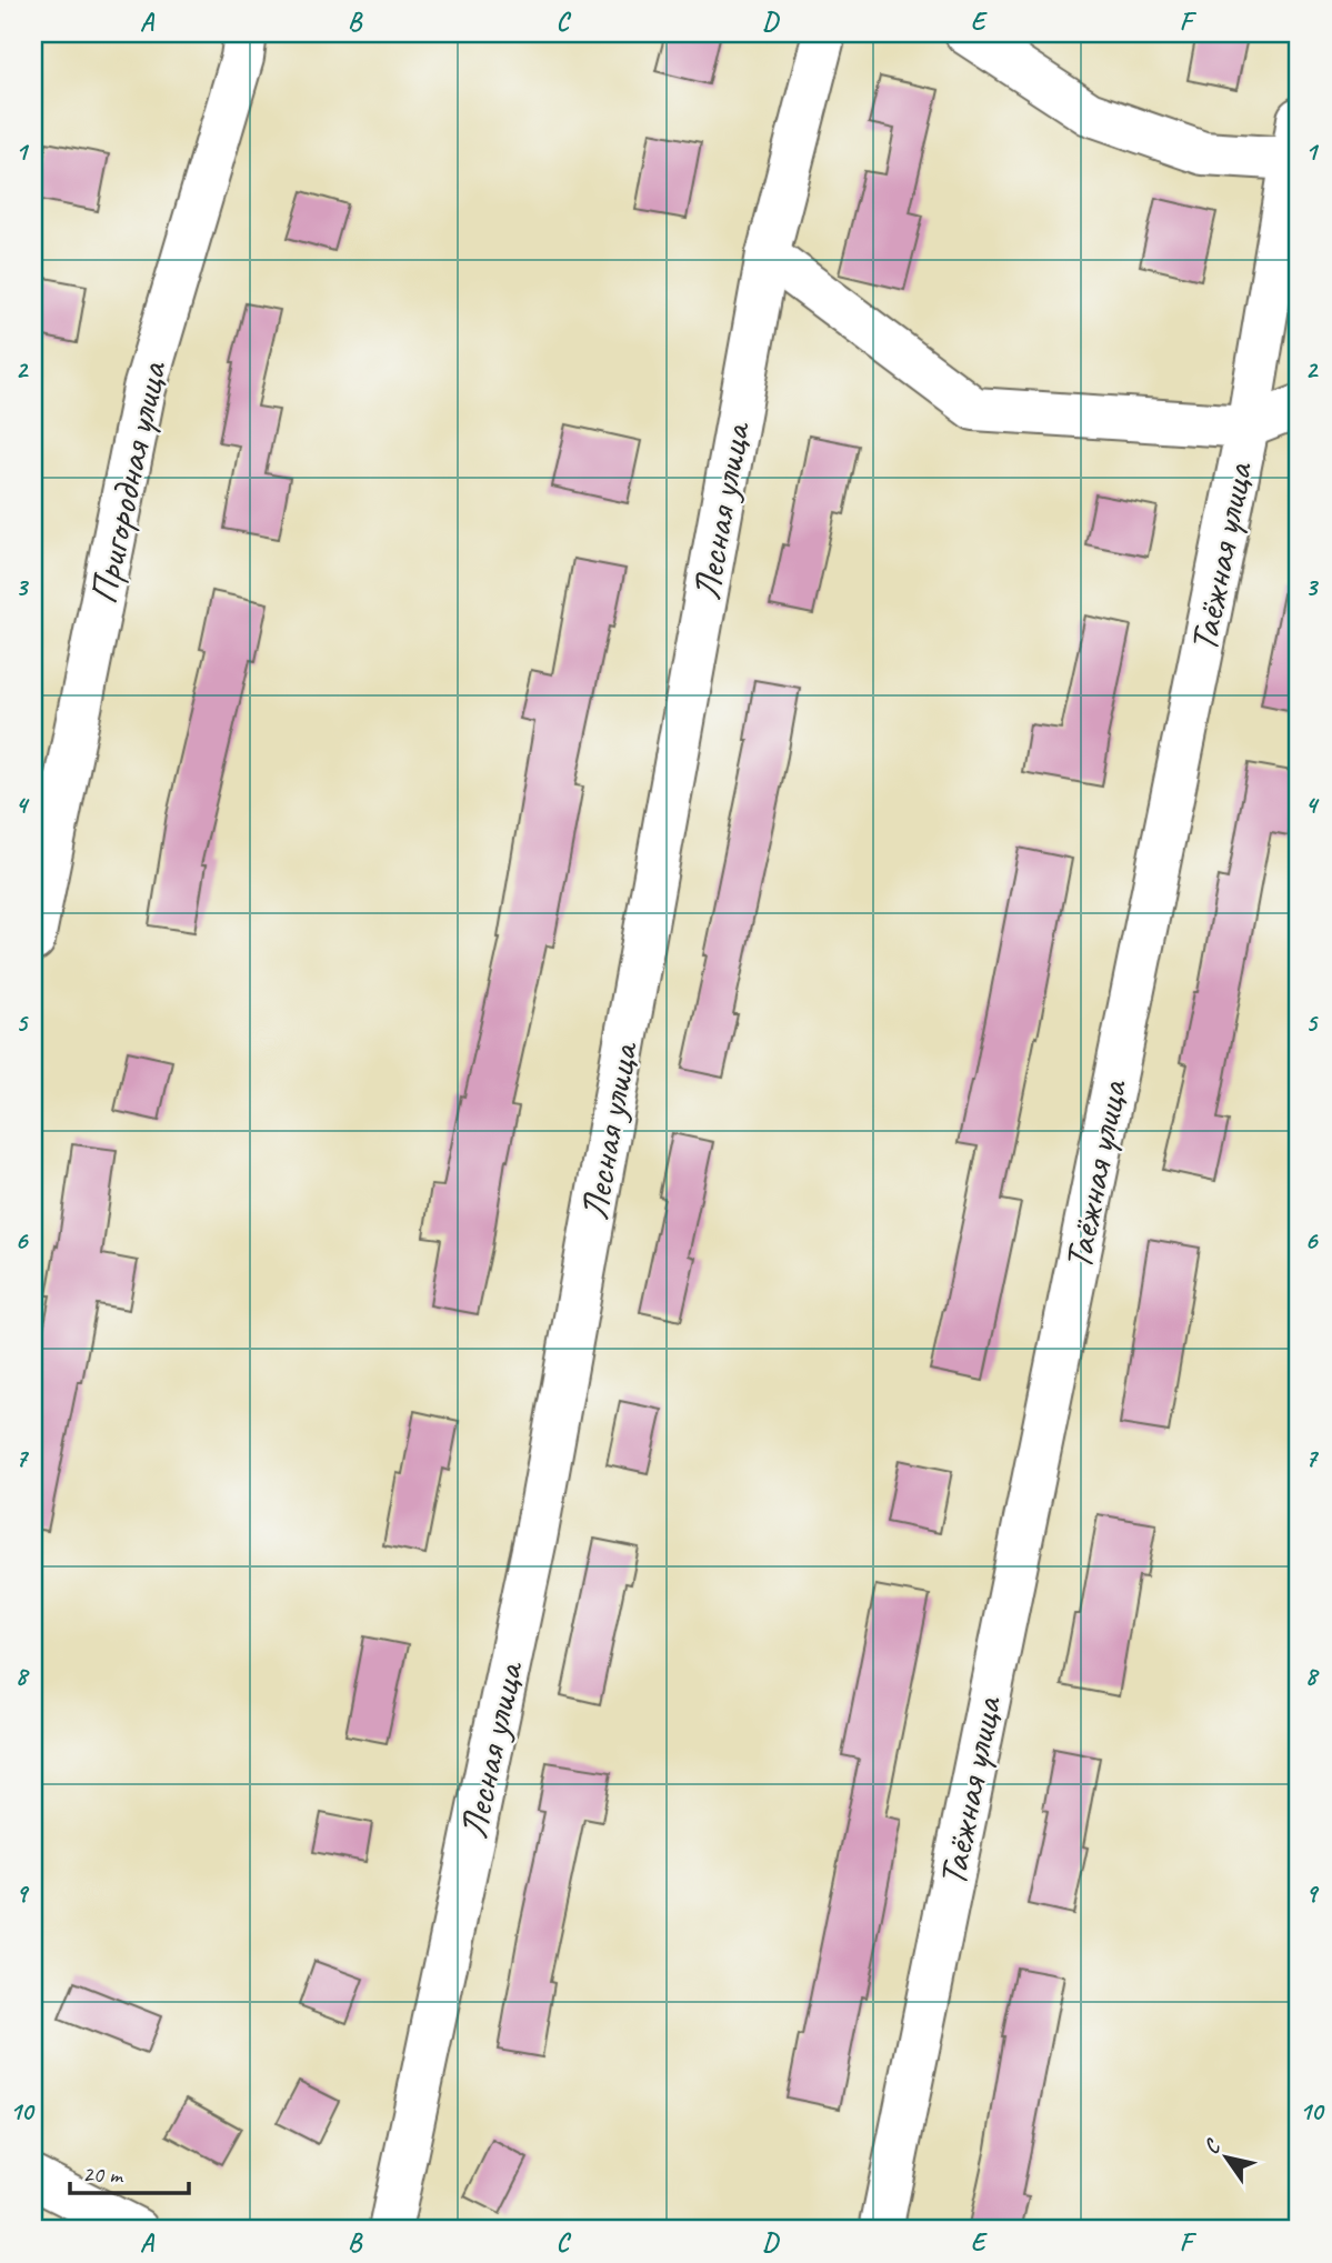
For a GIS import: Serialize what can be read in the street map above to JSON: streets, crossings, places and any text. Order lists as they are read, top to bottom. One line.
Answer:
{"streets":{"street":["Пригородная улица","Лесная улица","Таёжная улица"]},"scale_bar":"20 m","north":"top left","grid":{"columns":["A","B","C","D","E","F"],"rows":["1","2","3","4","5","6","7","8","9","10"]}}
